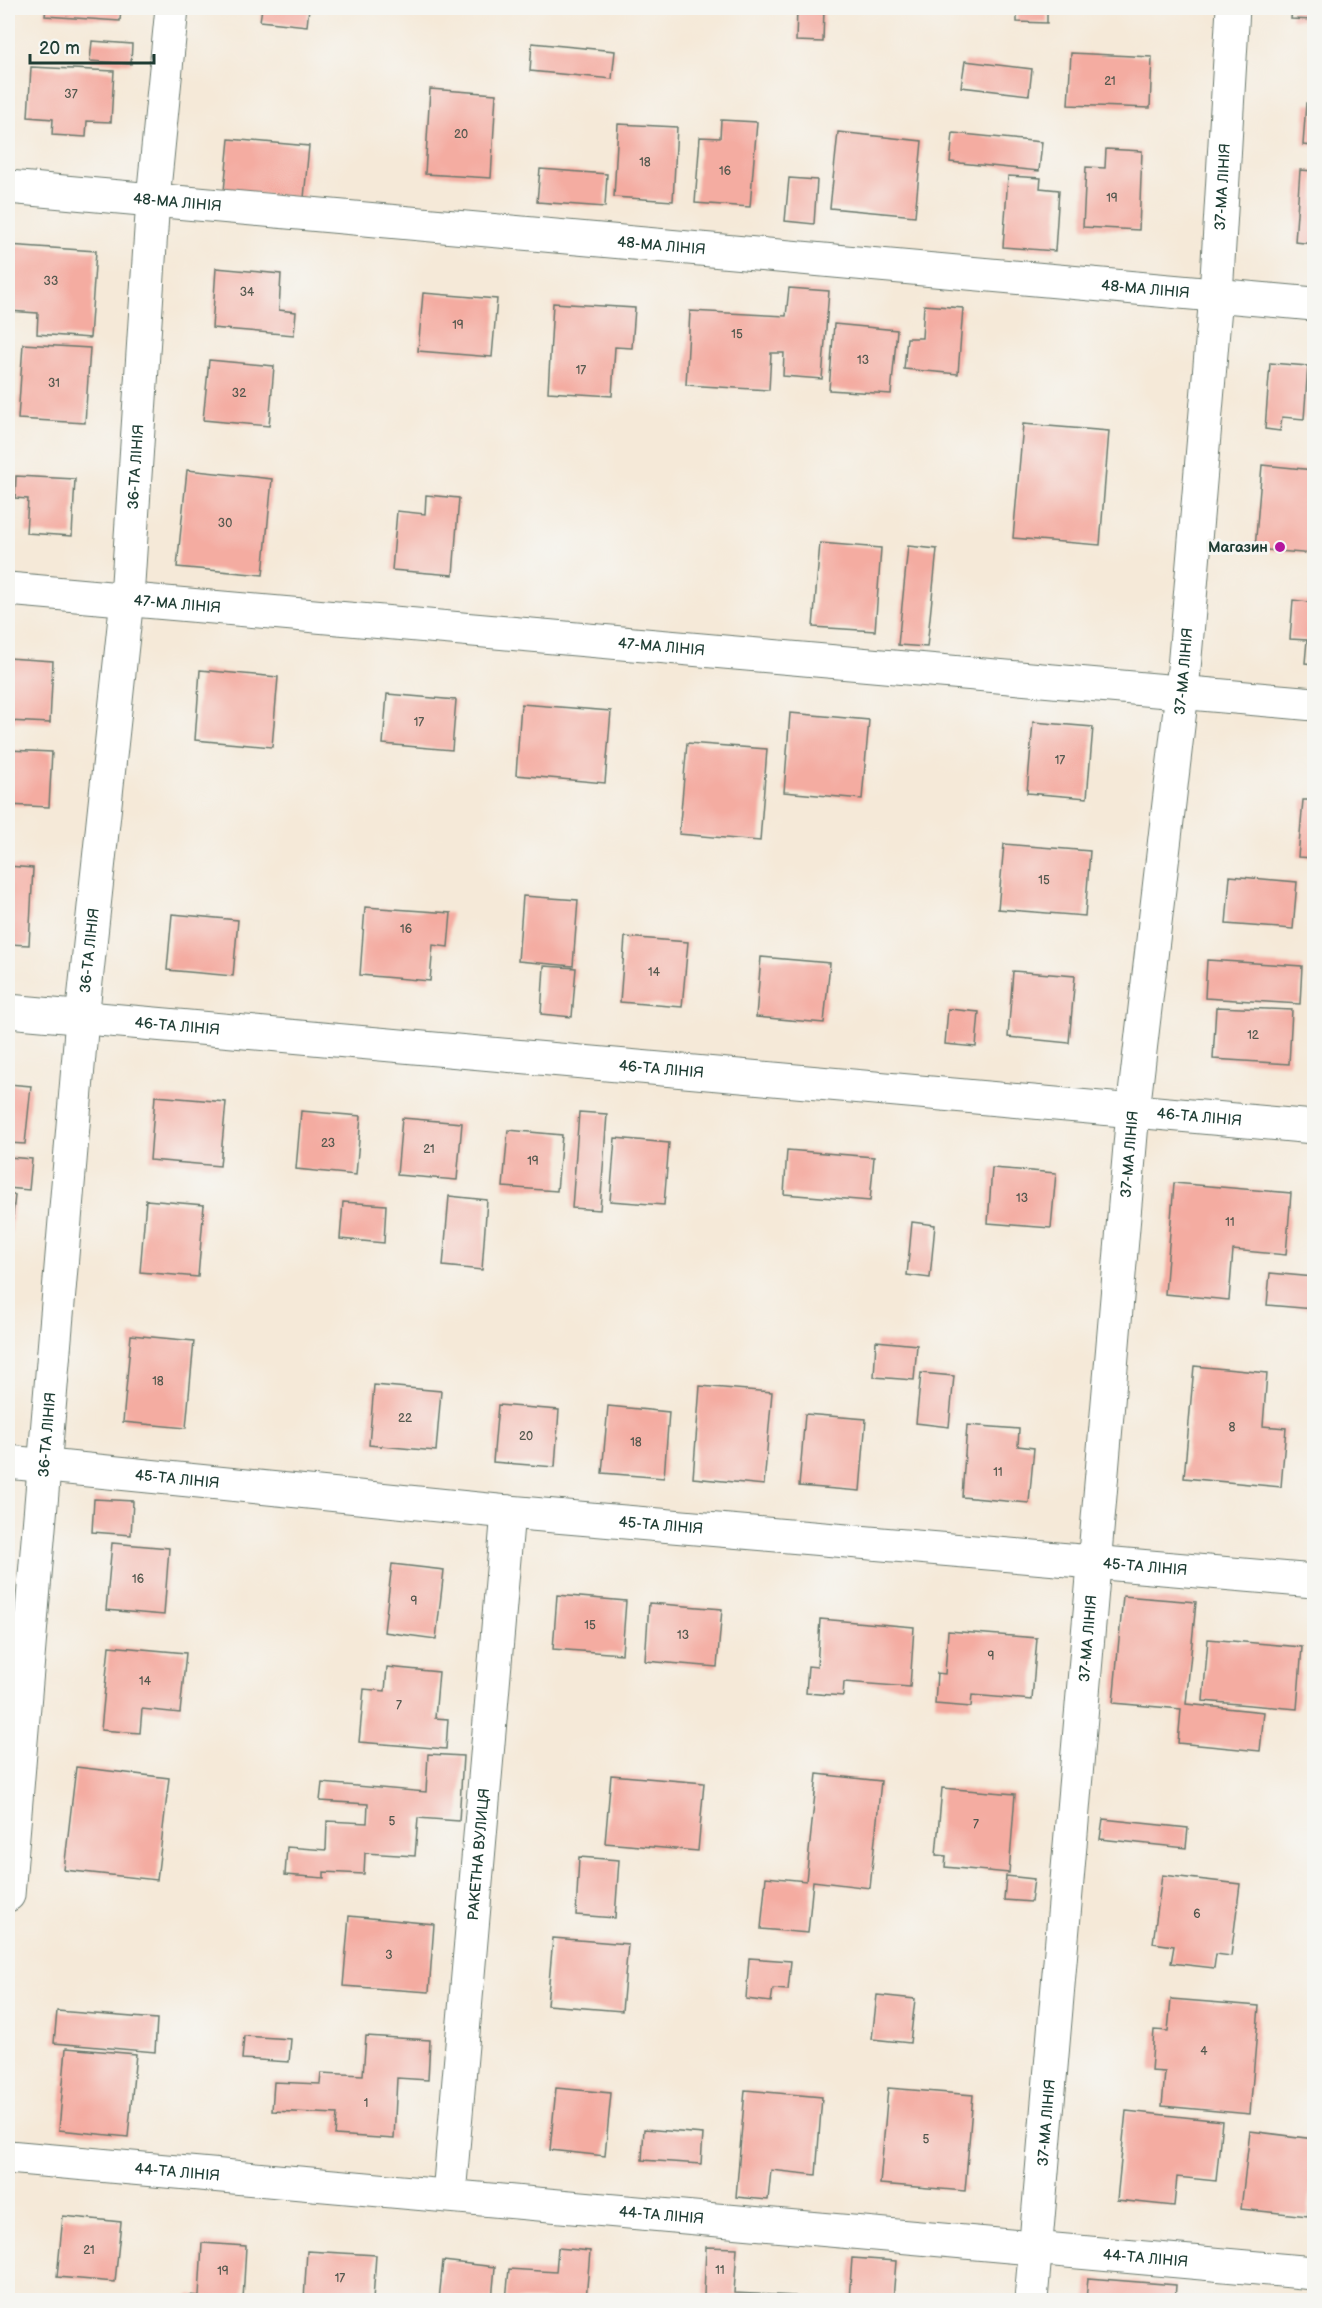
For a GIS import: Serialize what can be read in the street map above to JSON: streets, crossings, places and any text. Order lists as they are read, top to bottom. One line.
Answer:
{"streets":{"street":["37-МА ЛІНІЯ","48-МА ЛІНІЯ","36-ТА ЛІНІЯ","47-МА ЛІНІЯ","46-ТА ЛІНІЯ","45-ТА ЛІНІЯ","РАКЕТНА ВУЛИЦЯ","44-ТА ЛІНІЯ"]},"crossings":[["37-МА ЛІНІЯ","48-МА ЛІНІЯ"],["37-МА ЛІНІЯ","47-МА ЛІНІЯ"],["37-МА ЛІНІЯ","46-ТА ЛІНІЯ"],["37-МА ЛІНІЯ","45-ТА ЛІНІЯ"],["37-МА ЛІНІЯ","44-ТА ЛІНІЯ"],["48-МА ЛІНІЯ","36-ТА ЛІНІЯ"],["36-ТА ЛІНІЯ","47-МА ЛІНІЯ"],["36-ТА ЛІНІЯ","46-ТА ЛІНІЯ"],["36-ТА ЛІНІЯ","45-ТА ЛІНІЯ"],["45-ТА ЛІНІЯ","РАКЕТНА ВУЛИЦЯ"],["РАКЕТНА ВУЛИЦЯ","44-ТА ЛІНІЯ"]],"places":["Магазин"],"house_numbers":["21","37","20","18","16","19","33","34","19","15","13","17","31","32","30","17","17","15","16","14","12","23","21","19","13","11","18","22","8","20","18","11","16","9","15","13","9","14","7","5","7","6","3","4","1","5","21","11","19","17"],"scale_bar":"20 m"}
